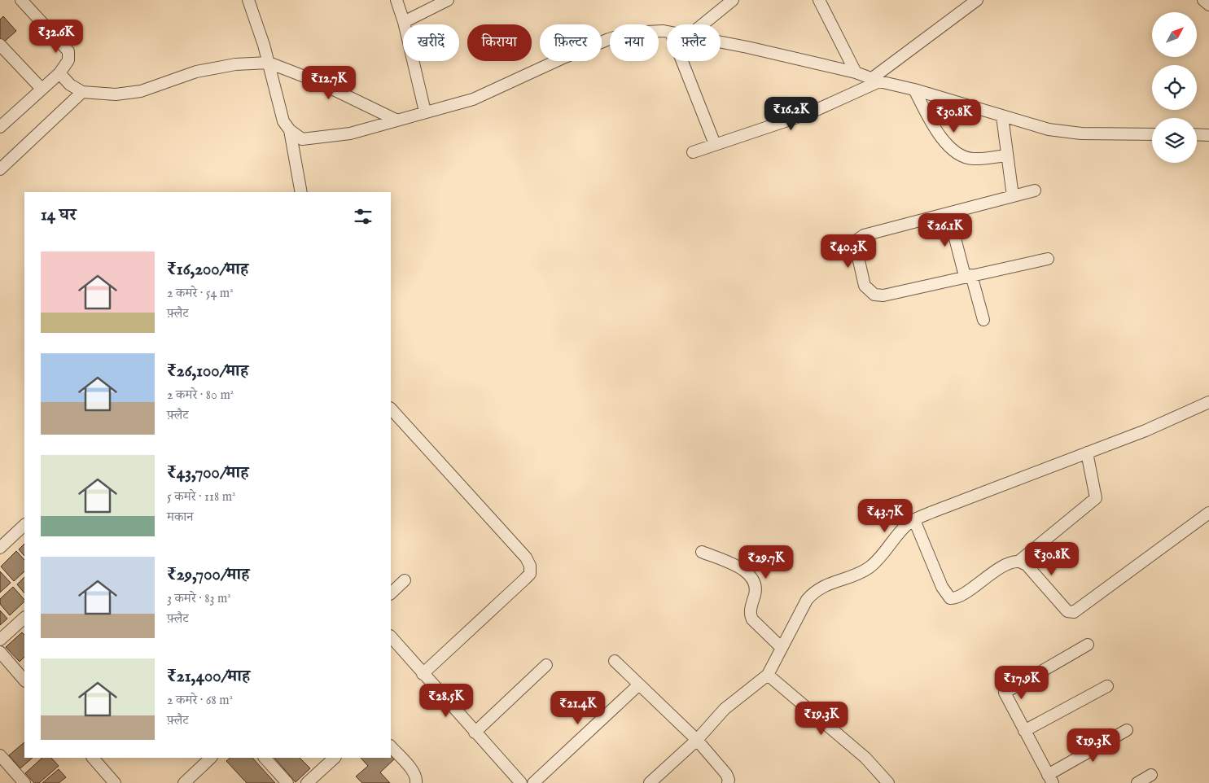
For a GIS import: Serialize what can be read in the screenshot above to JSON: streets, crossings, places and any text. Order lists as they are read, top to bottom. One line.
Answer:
{"north":"top right","page":{"price":["₹32.6K","₹12.7K","₹16.2K","₹30.8K","₹26.1K","₹40.3K","₹43.7K","₹30.8K","₹29.7K","₹17.9K","₹28.5K","₹21.4K","₹19.3K","₹19.3K"],"chip":["खरीदें","किराया","फ़िल्टर","नया","फ़्लैट"],"heading":"14 घर","list":[{"name":"₹16,200/माह","note":"2 कमरे · 54 m² · फ़्लैट"},{"name":"₹26,100/माह","note":"2 कमरे · 80 m² · फ़्लैट"},{"name":"₹43,700/माह","note":"5 कमरे · 118 m² · मकान"},{"name":"₹29,700/माह","note":"3 कमरे · 83 m² · फ़्लैट"},{"name":"₹21,400/माह","note":"2 कमरे · 68 m² · फ़्लैट"}]}}
